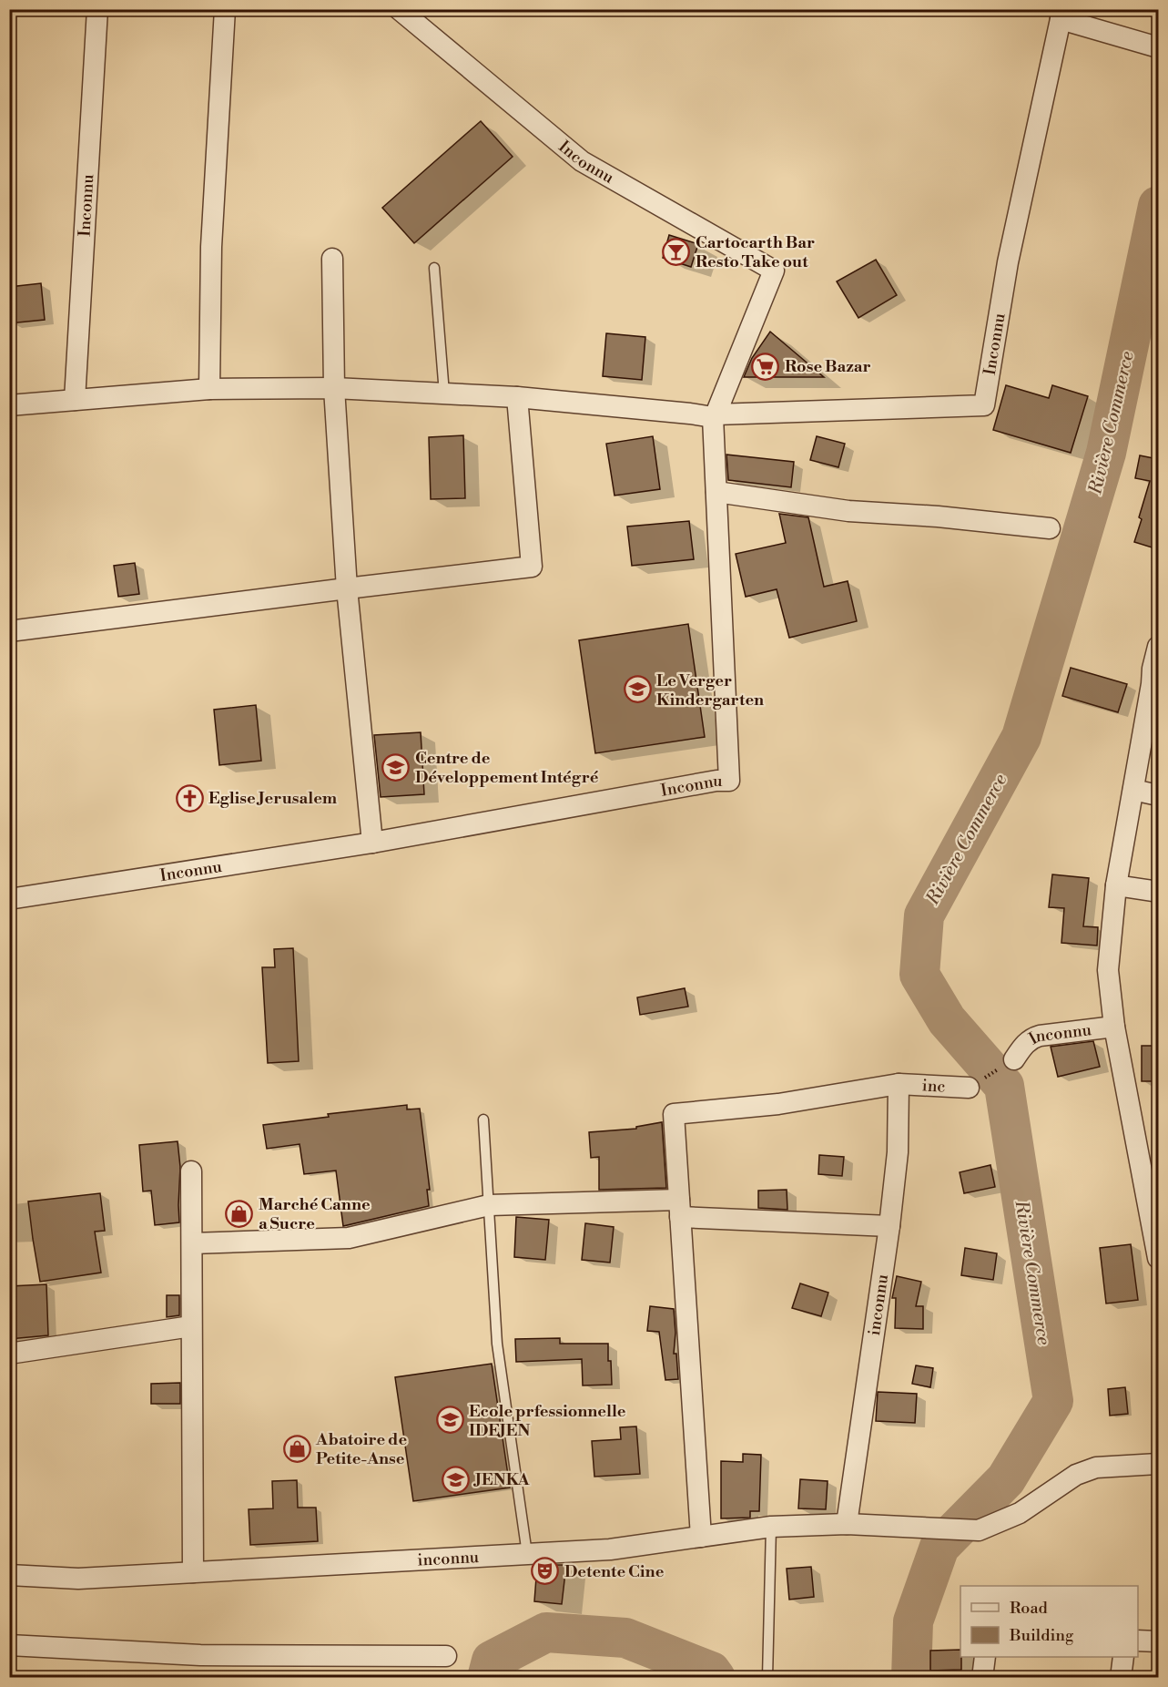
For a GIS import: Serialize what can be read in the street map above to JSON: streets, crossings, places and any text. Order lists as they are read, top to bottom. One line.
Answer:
{"streets":{"street":["Inconnu","inc","inconnu"]},"crossings":[["inc","inconnu"]],"water":["Rivière Commerce"],"places":{"bar":["Cartocarth Bar Resto Take out"],"supermarket":["Rose Bazar"],"school or university":["Le Verger Kindergarten","Centre de Développement Intégré","Ecole prfessionnelle IDEJEN","JENKA"],"church":["Eglise Jerusalem"],"shop":["Marché Canne a Sucre","Abatoire de Petite-Anse"],"theatre":["Detente Cine"]},"legend":["Road","Building"]}
